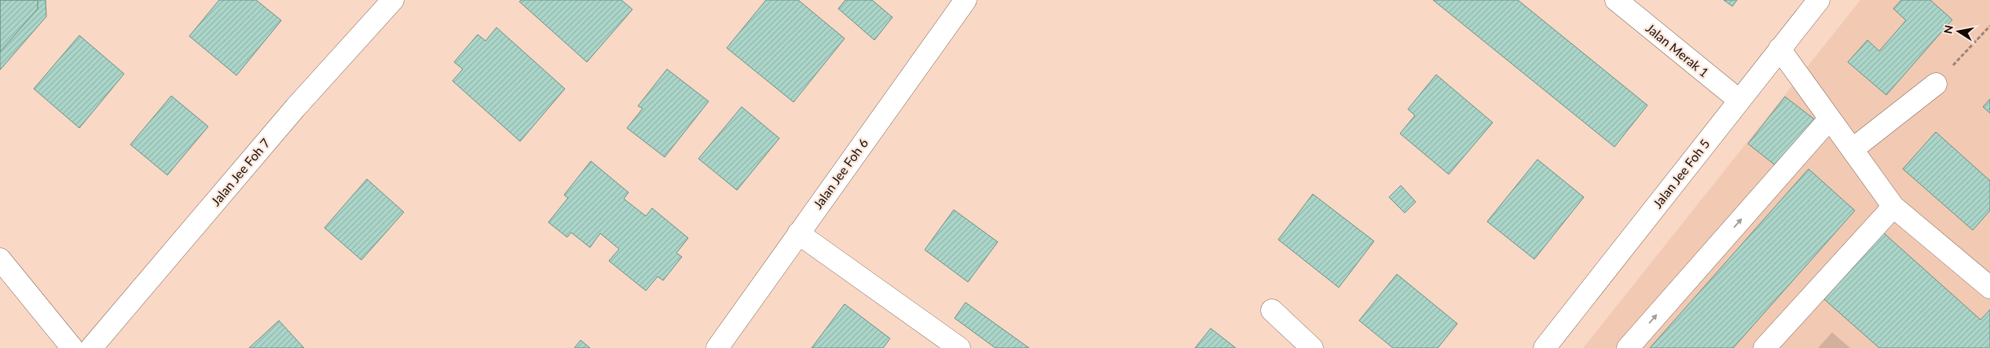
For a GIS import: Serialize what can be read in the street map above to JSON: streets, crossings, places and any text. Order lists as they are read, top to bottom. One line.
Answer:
{"streets":{"street":["Jalan Merak 1","Jalan Jee Foh 7","Jalan Jee Foh 6","Jalan Jee Foh 5"]},"crossings":[["Jalan Merak 1","Jalan Jee Foh 5"]],"north":"left"}
